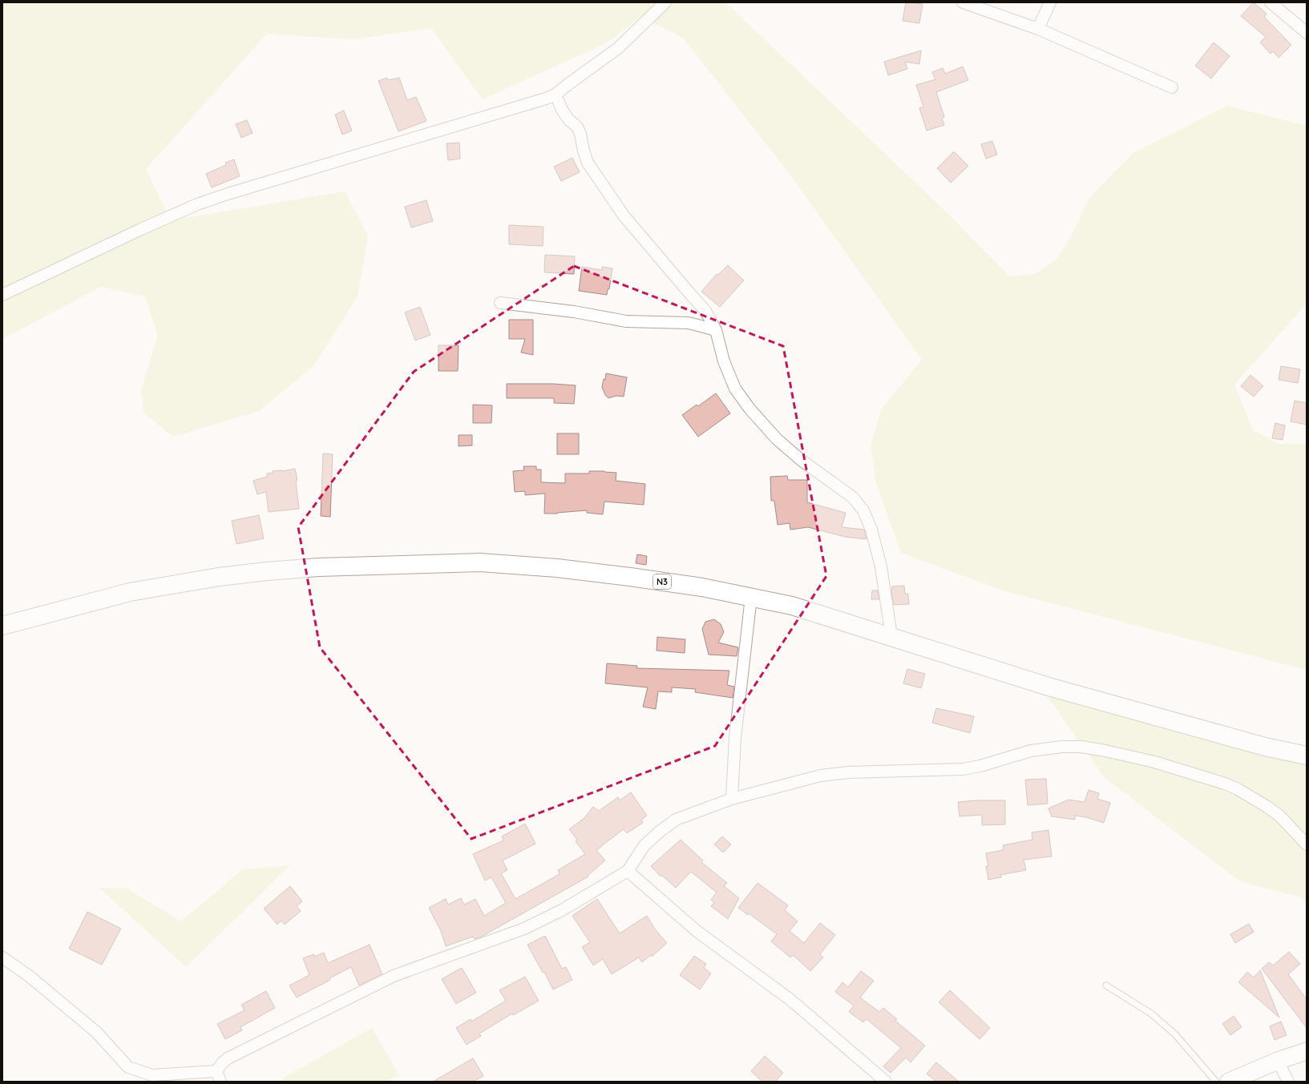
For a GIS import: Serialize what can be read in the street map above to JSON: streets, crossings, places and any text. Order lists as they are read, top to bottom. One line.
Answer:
{"streets":{"highway":["N3"]}}
